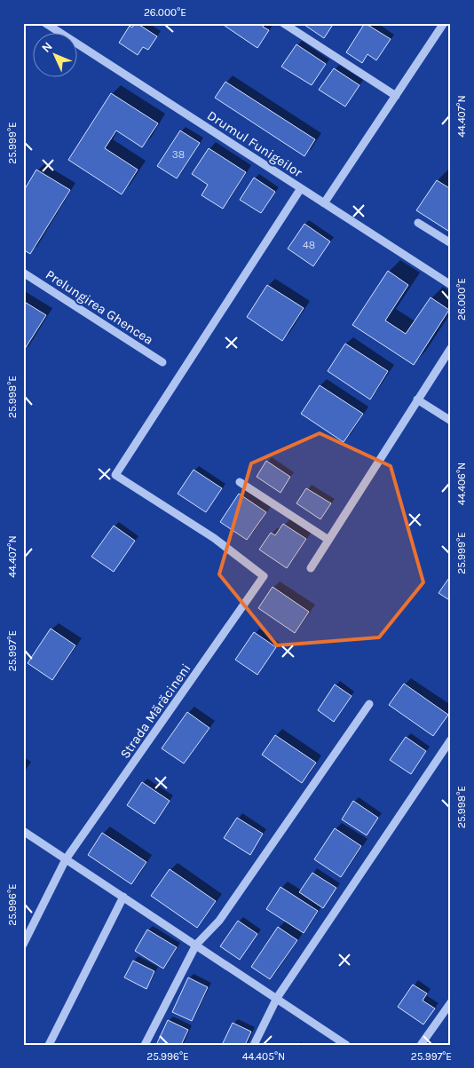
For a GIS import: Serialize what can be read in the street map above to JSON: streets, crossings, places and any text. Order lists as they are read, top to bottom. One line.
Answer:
{"streets":{"street":["Drumul Funigeilor","Prelungirea Ghencea","Strada Mărăcineni"]},"crossings":[["Drumul Funigeilor","Strada Mărăcineni"]],"house_numbers":["38","48"],"north":"top left","coordinates":["26.000°E","44.407°N","25.999°E","25.998°E","44.406°N","25.997°E","25.996°E","44.405°N"]}
